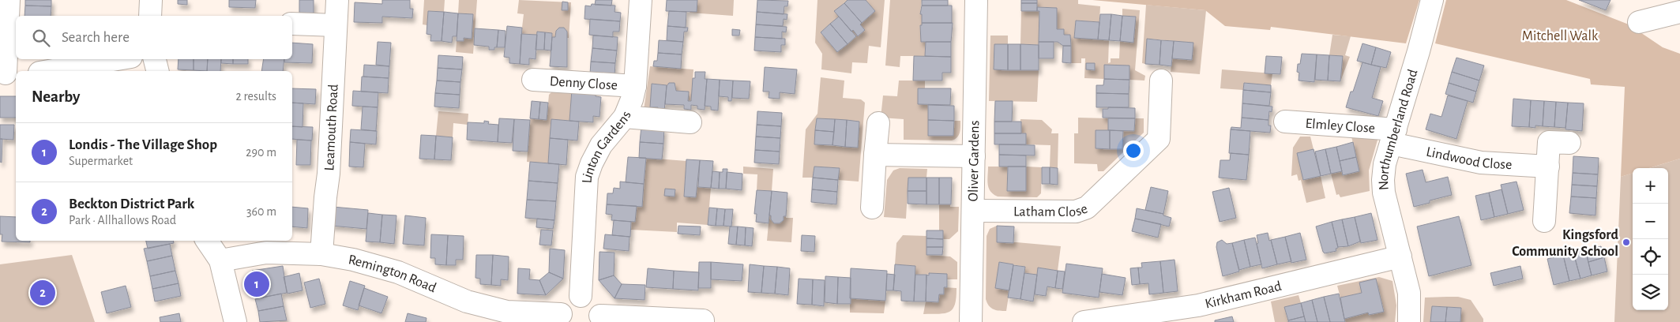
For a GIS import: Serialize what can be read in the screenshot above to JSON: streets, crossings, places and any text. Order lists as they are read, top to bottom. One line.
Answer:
{"streets":{"street":["Denny Close","Elmley Close","Leamouth Road","Northumberland Road","Linton Gardens","Lindwood Close","Oliver Gardens","Latham Close","Remington Road","Kirkham Road"]},"crossings":[["Denny Close","Linton Gardens"],["Elmley Close","Northumberland Road"],["Elmley Close","Lindwood Close"],["Leamouth Road","Remington Road"],["Northumberland Road","Lindwood Close"],["Northumberland Road","Kirkham Road"],["Oliver Gardens","Latham Close"]],"parks":["Mitchell Walk"],"places":["Kingsford Community School"],"page":{"search":"Search here","heading":["Nearby","2 results"],"list":[{"mark":"1","name":"Londis - The Village Shop","note":"Supermarket","value":"290 m"},{"mark":"2","name":"Beckton District Park","note":"Park · Allhallows Road","value":"360 m"}],"map_buttons":["+","−"],"pins":["1","2"]}}
